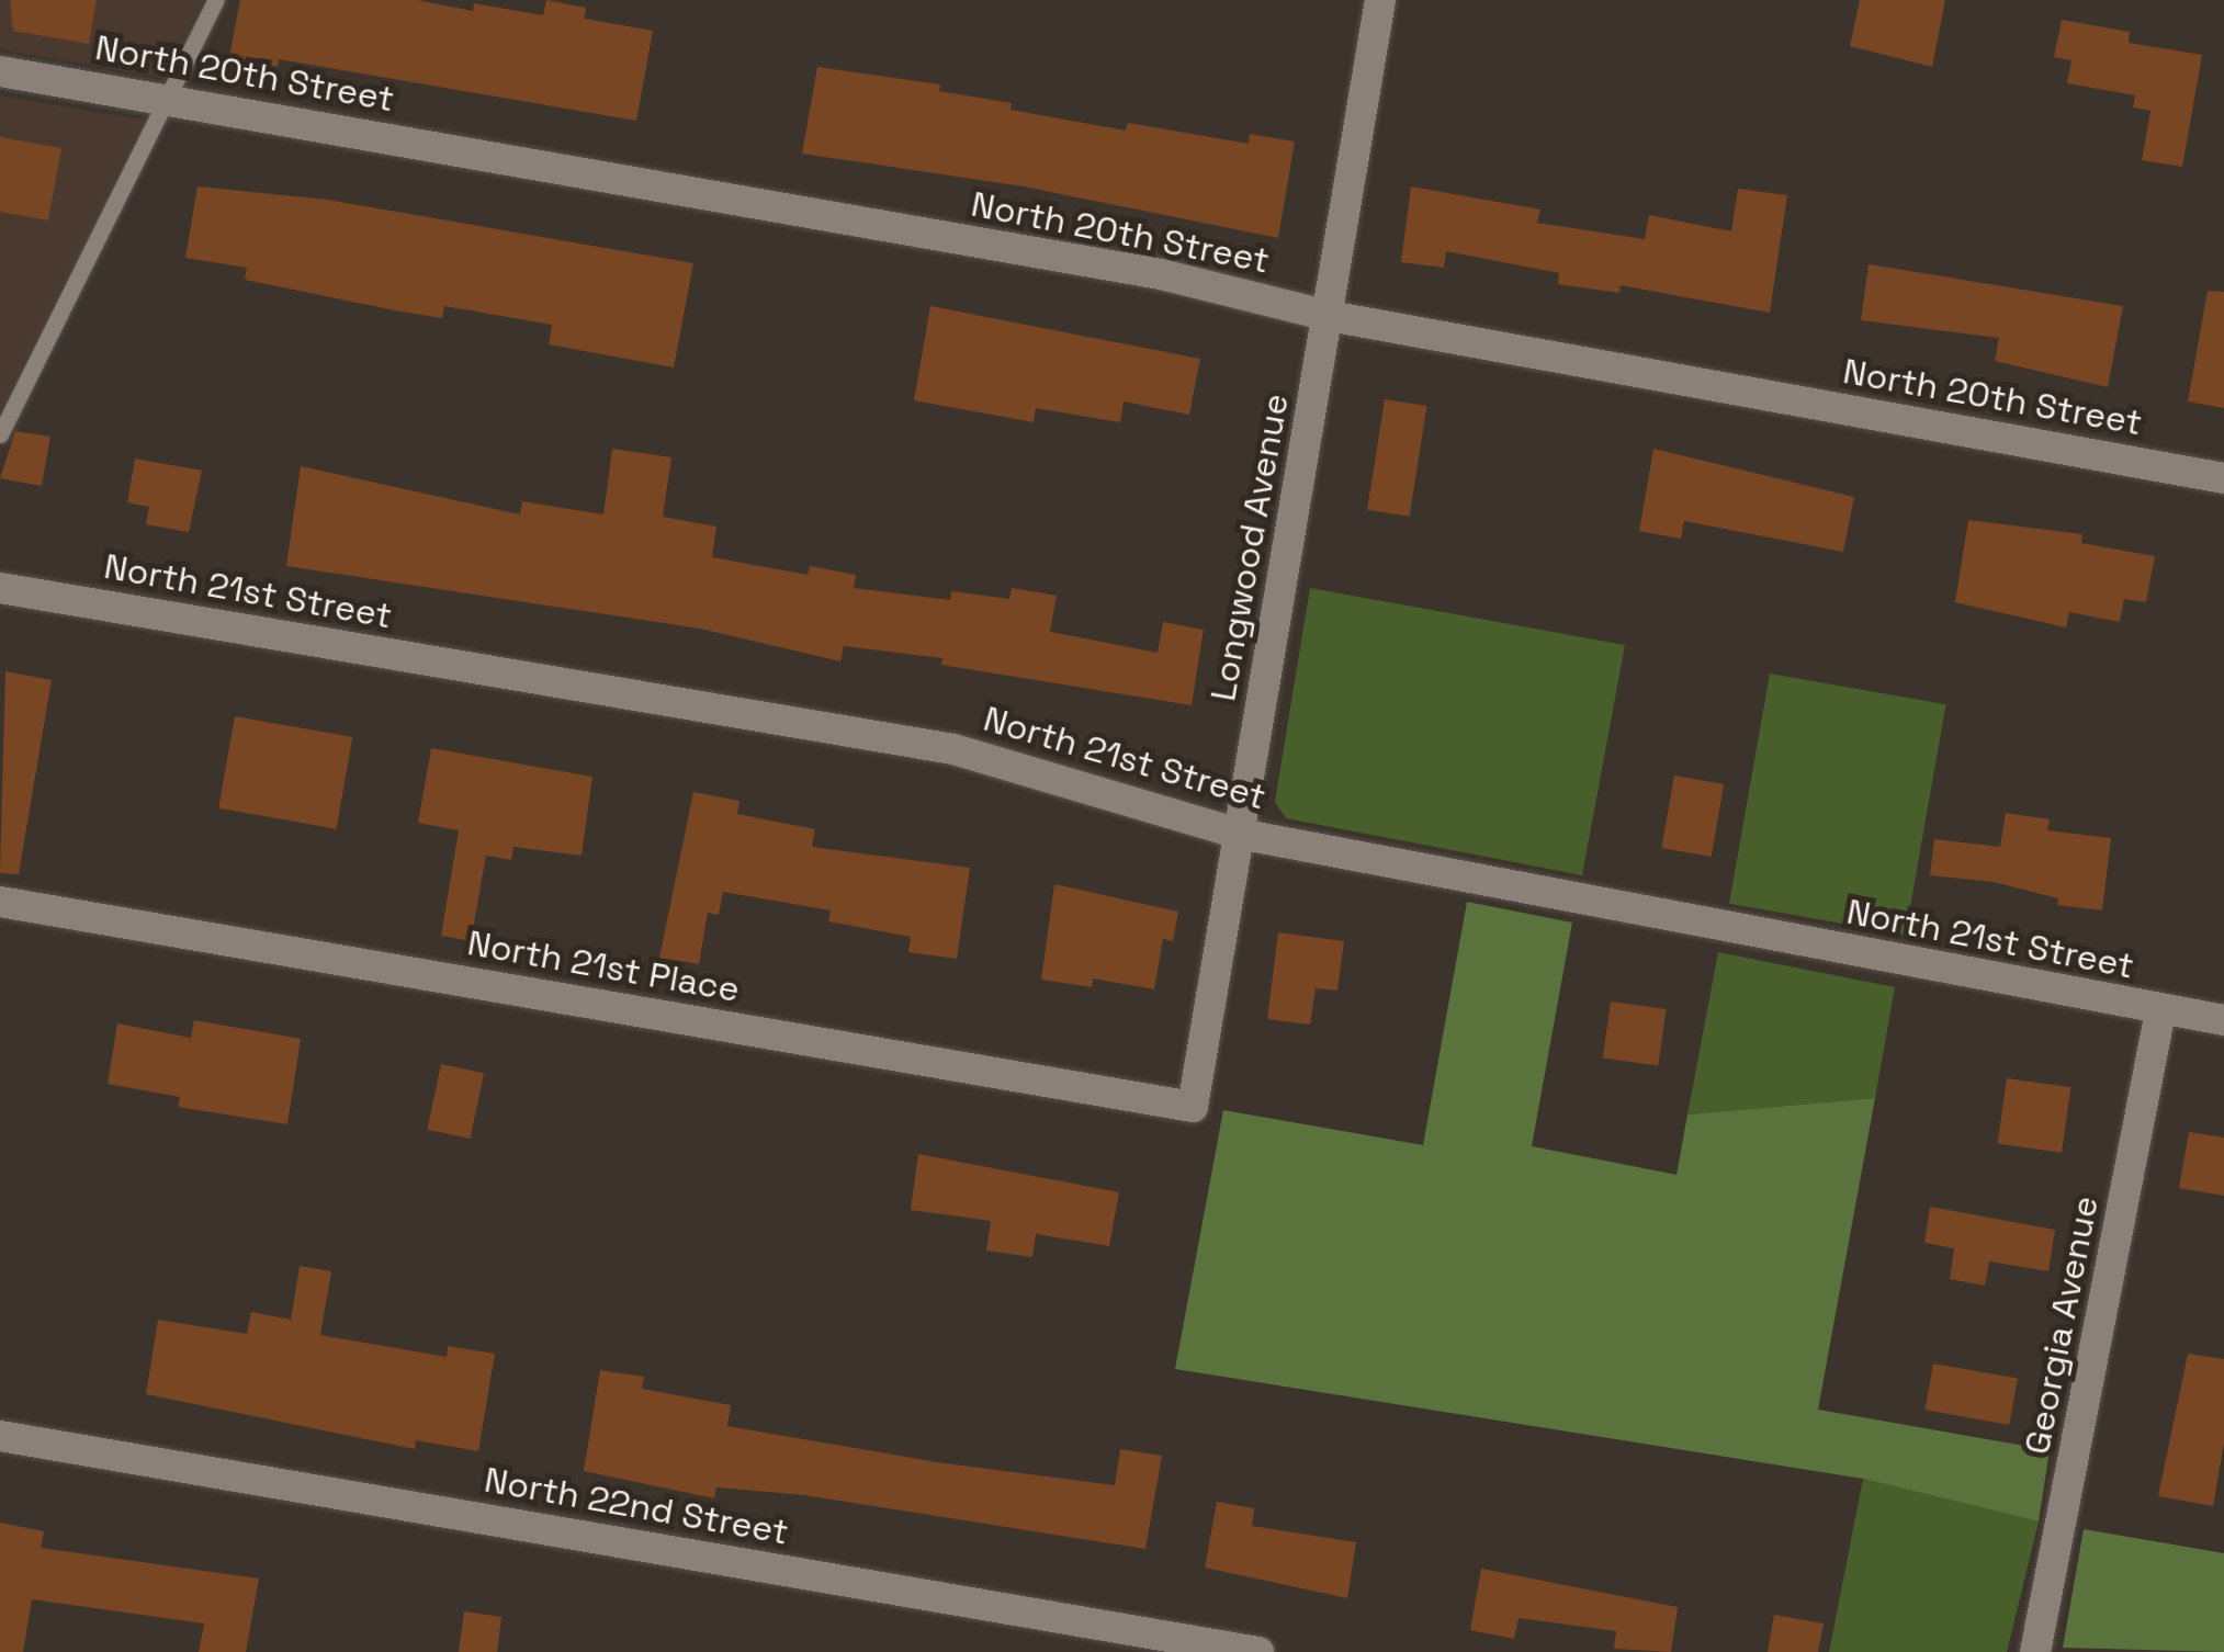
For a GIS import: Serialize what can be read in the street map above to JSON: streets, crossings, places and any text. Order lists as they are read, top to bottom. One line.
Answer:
{"streets":{"street":["North 20th Street","Longwood Avenue","North 21st Street","North 21st Place","Georgia Avenue","North 22nd Street"]},"crossings":[["North 20th Street","Longwood Avenue"],["Longwood Avenue","North 21st Street"],["Longwood Avenue","North 21st Place"],["North 21st Street","Georgia Avenue"]]}
